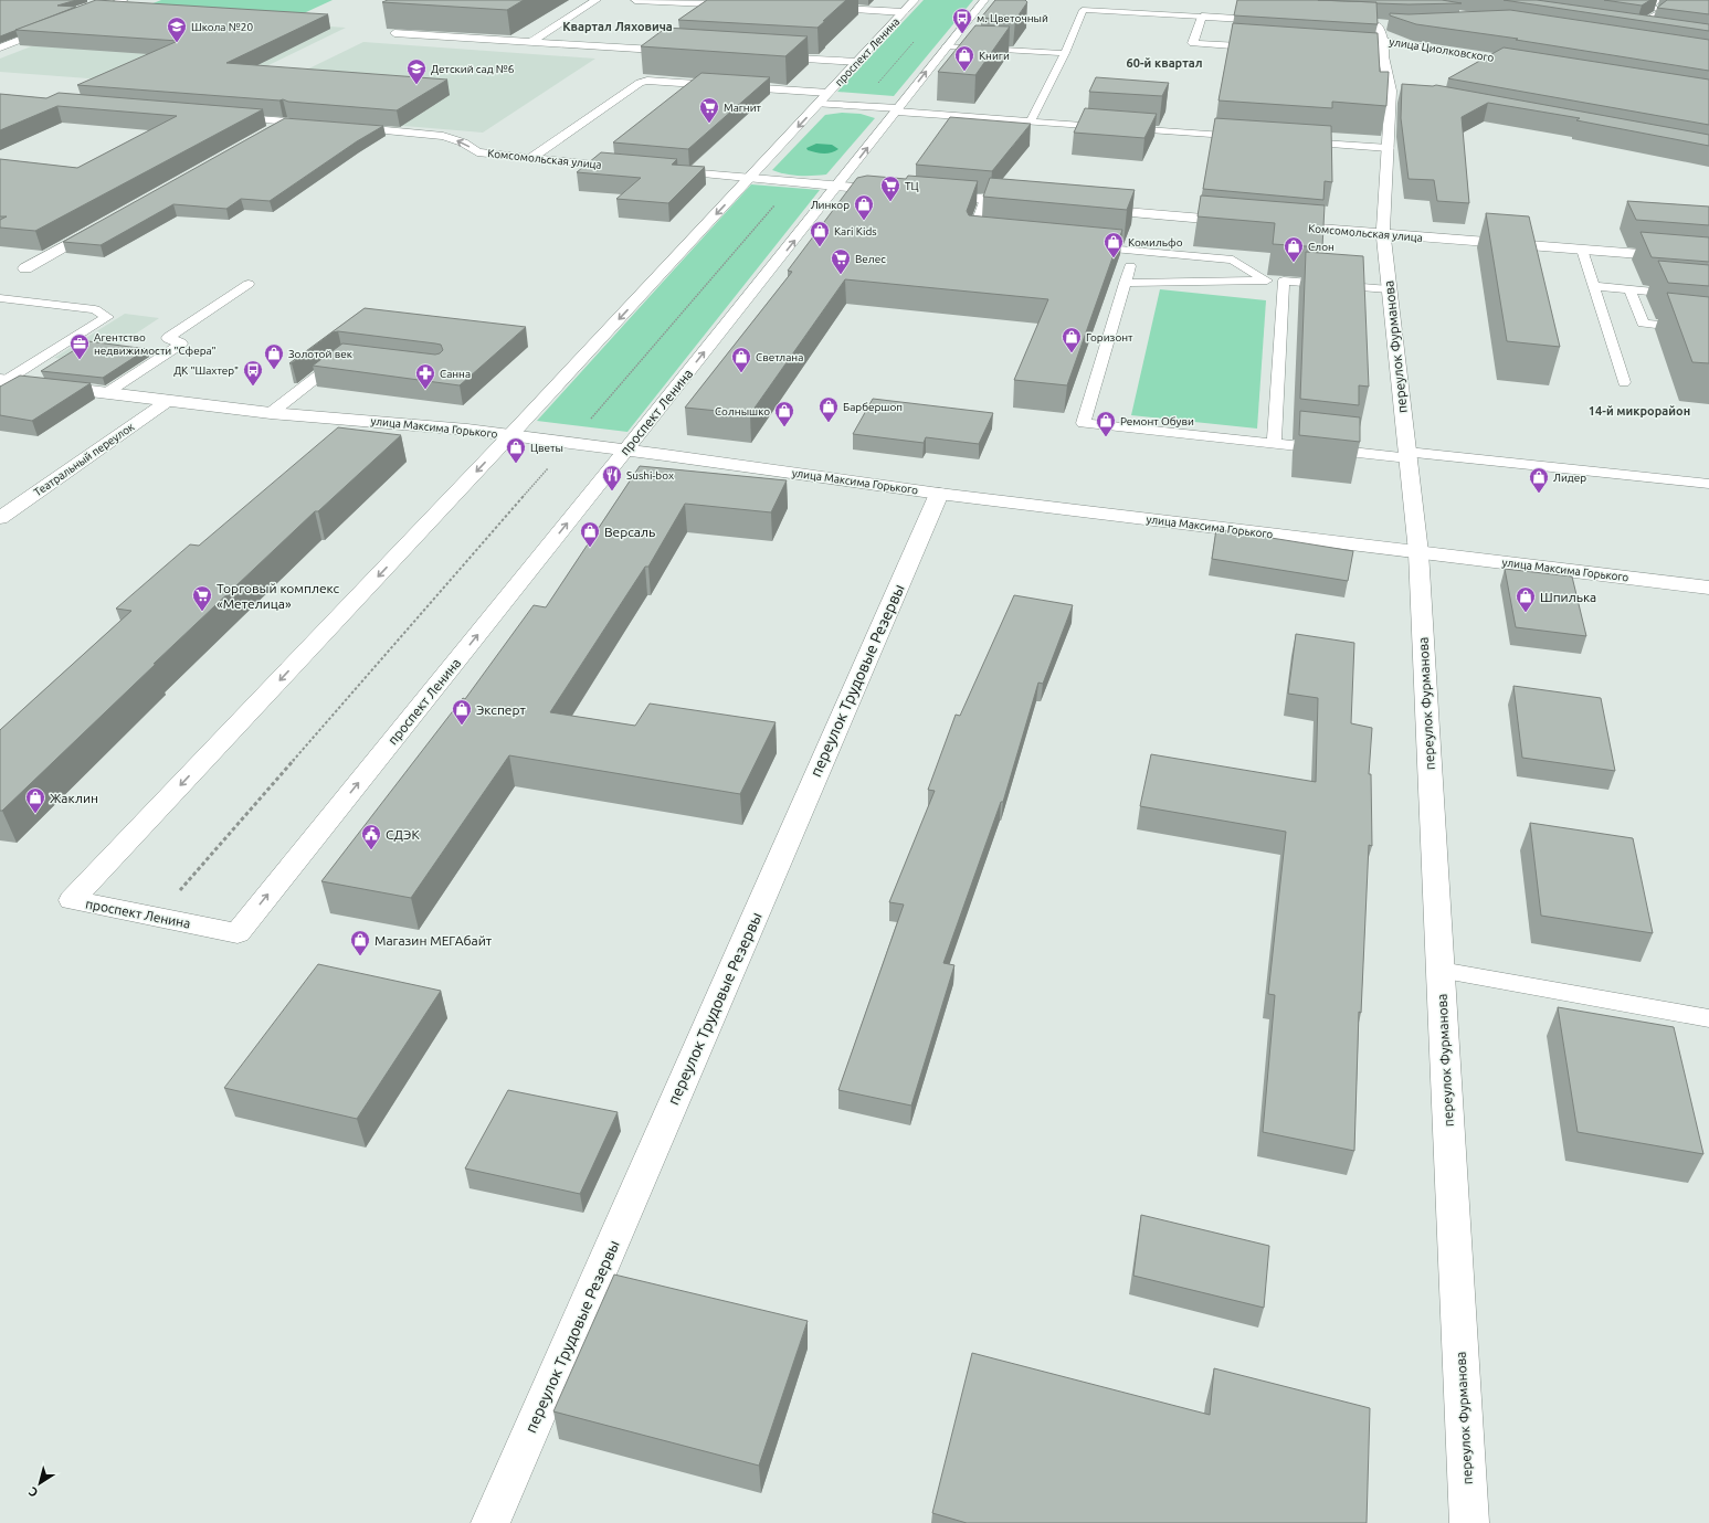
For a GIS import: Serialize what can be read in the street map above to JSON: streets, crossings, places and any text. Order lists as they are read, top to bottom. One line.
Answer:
{"streets":{"street":["улица Циолковского","проспект Ленина","Комсомольская улица","переулок Фурманова","улица Максима Горького","Театральный переулок","переулок Трудовые Резервы"]},"crossings":[["улица Циолковского","переулок Фурманова"],["проспект Ленина","улица Максима Горького"],["Комсомольская улица","переулок Фурманова"],["переулок Фурманова","улица Максима Горького"],["улица Максима Горького","Театральный переулок"],["улица Максима Горького","переулок Трудовые Резервы"]],"districts":["Квартал Ляховича","60-й квартал","14-й микрорайон"],"places":{"bus stop":["м. Цветочный","ДК \"Шахтер\""],"school or university":["Школа №20","Детский сад №6"],"shop":["Книги","Линкор","Kari Kids","Комильфо","Слон","Горизонт","Золотой век","Светлана","Барбершоп","Солнышко","Ремонт Обуви","Цветы","Лидер","Версаль","Шпилька","Эксперт","Жаклин","Магазин МЕГАбайт"],"supermarket":["Магнит","ТЦ","Велес","Торговый комплекс «Метелица»"],"office":["Агентство недвижимости \"Сфера\""],"pharmacy":["Санна"],"restaurant":["Sushi-box"],"public building":["СДЭК"]},"north":"bottom left"}
